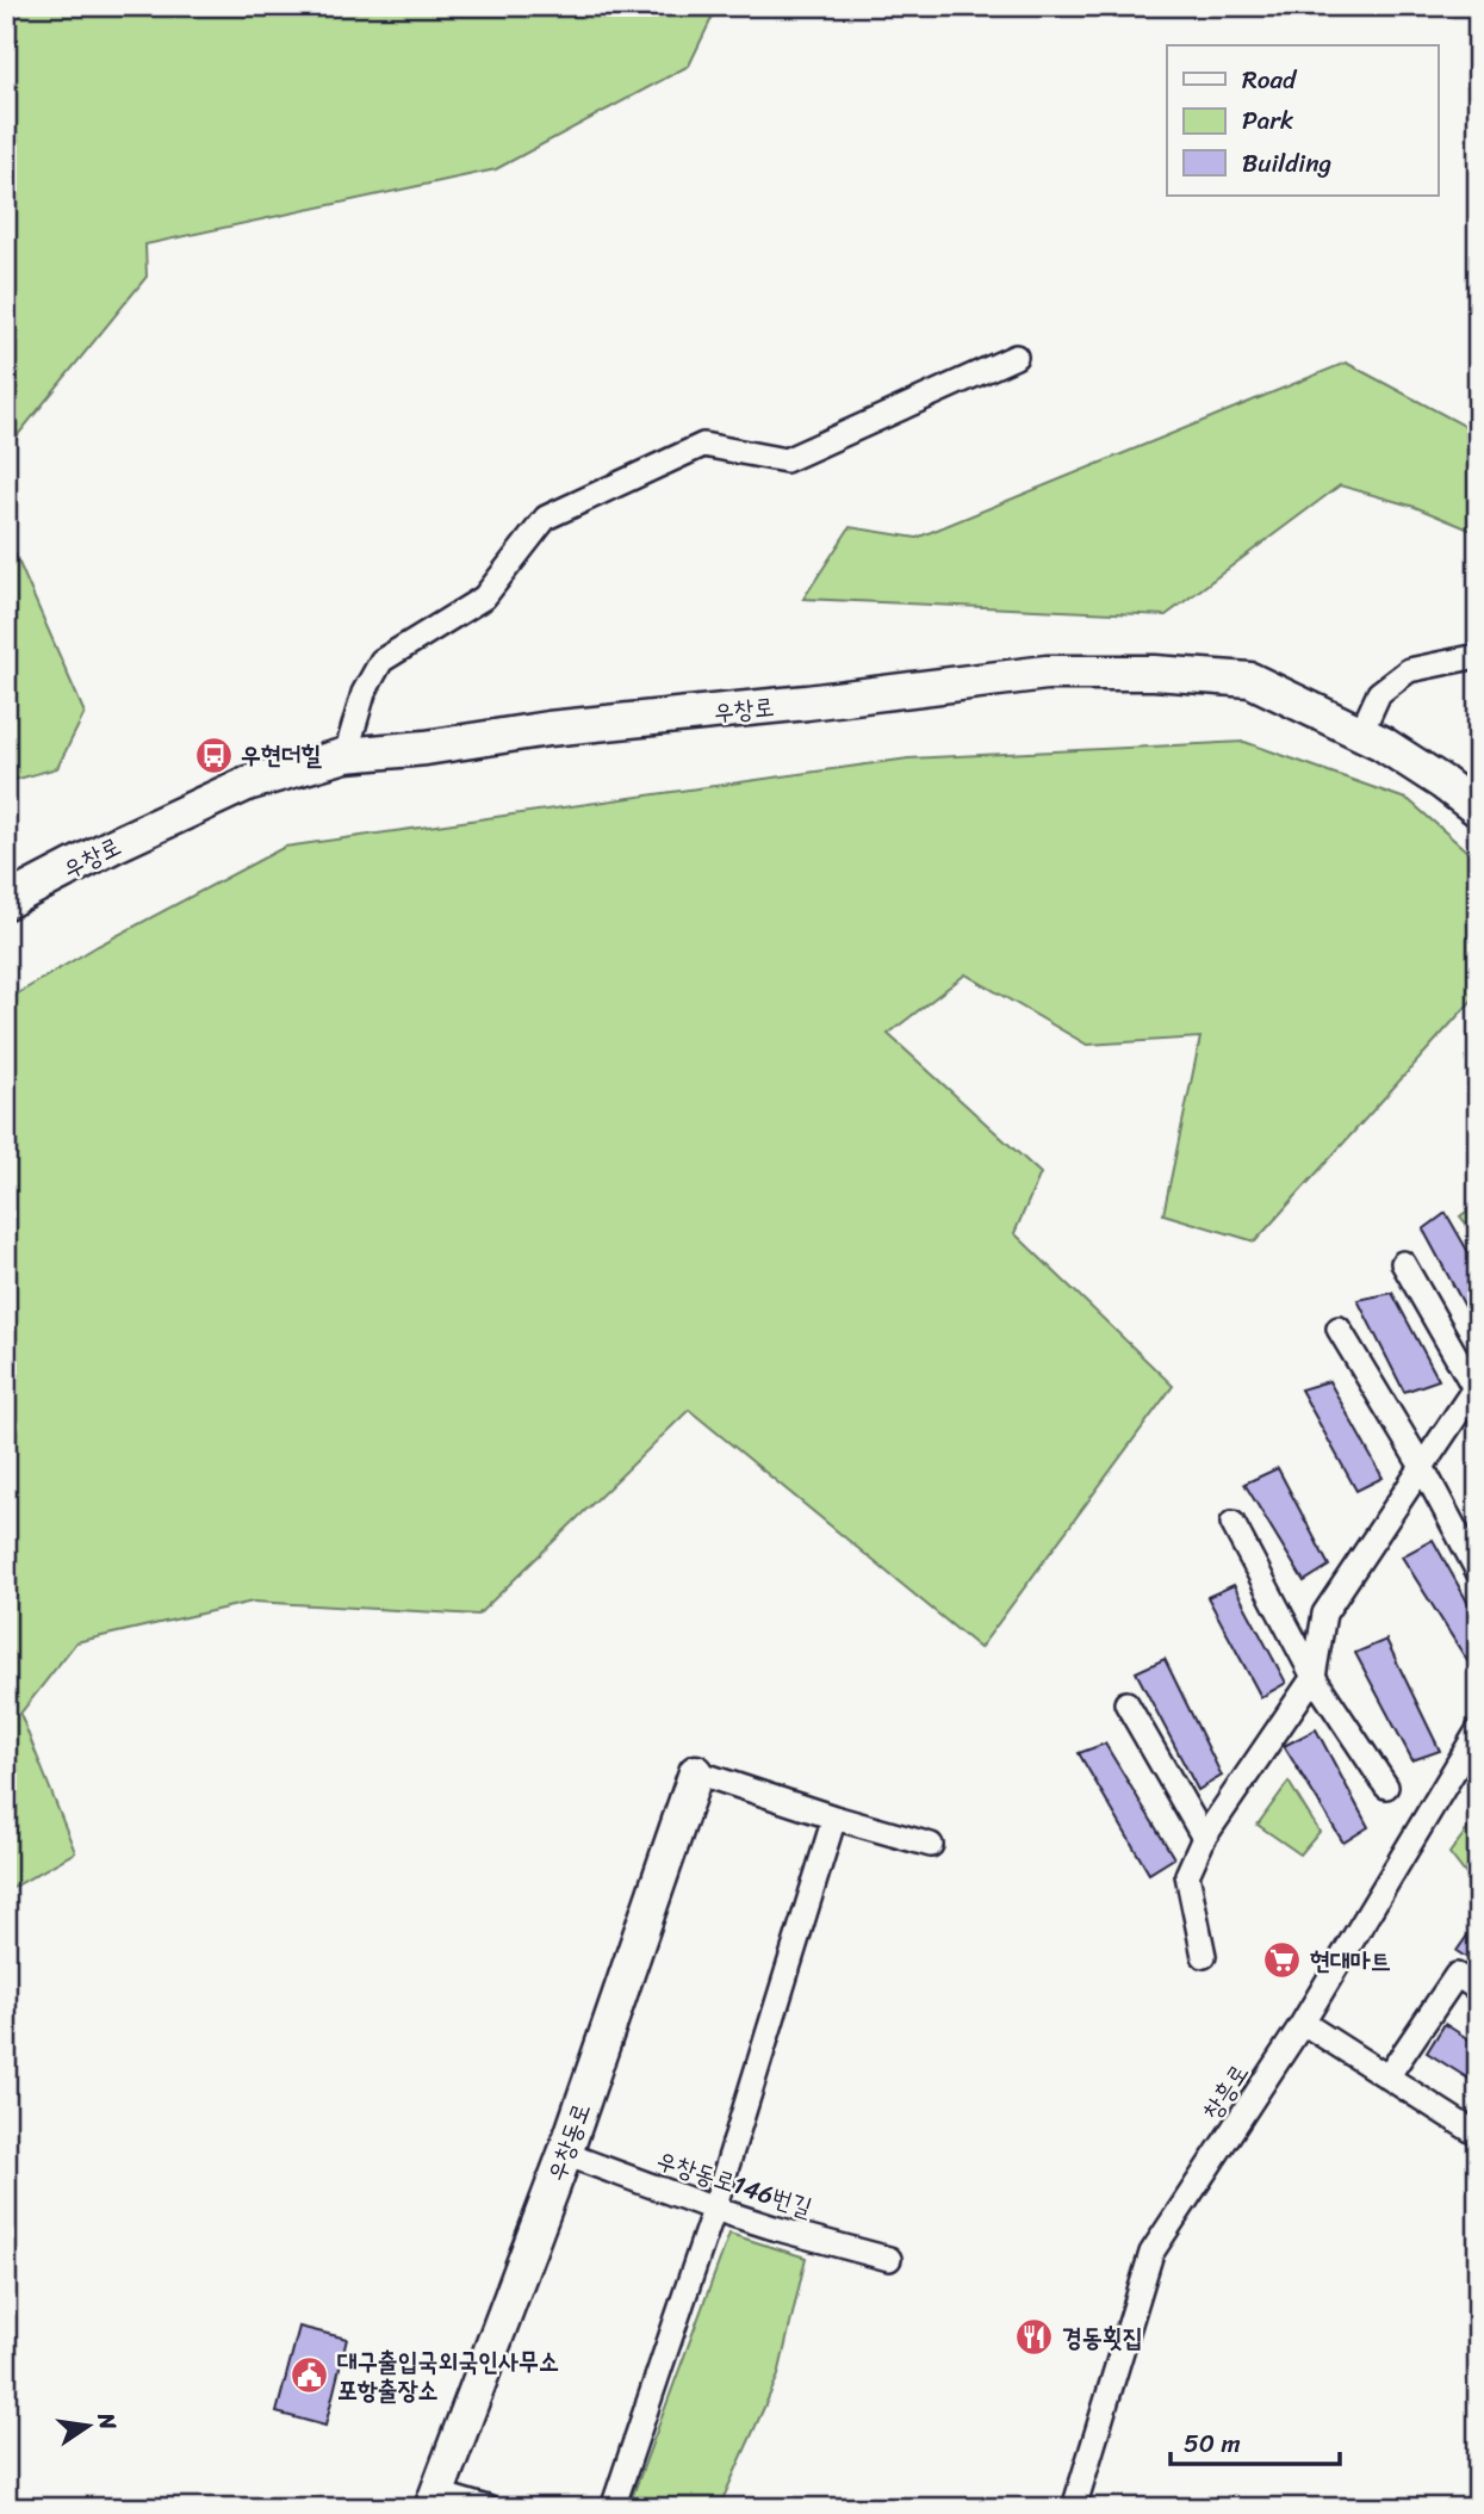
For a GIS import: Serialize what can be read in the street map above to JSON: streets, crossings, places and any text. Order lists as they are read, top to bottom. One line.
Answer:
{"streets":{"main road":["우창로","우창동로"],"street":["창흥로","우창동로146번길"]},"crossings":[["우창동로","우창동로146번길"]],"places":{"bus stop":["우현더힐"],"supermarket":["현대마트"],"restaurant":["경동횟집"],"public building":["대구출입국외국인사무소 포항출장소"]},"legend":["Road","Park","Building"],"scale_bar":"50 m","north":"right"}
